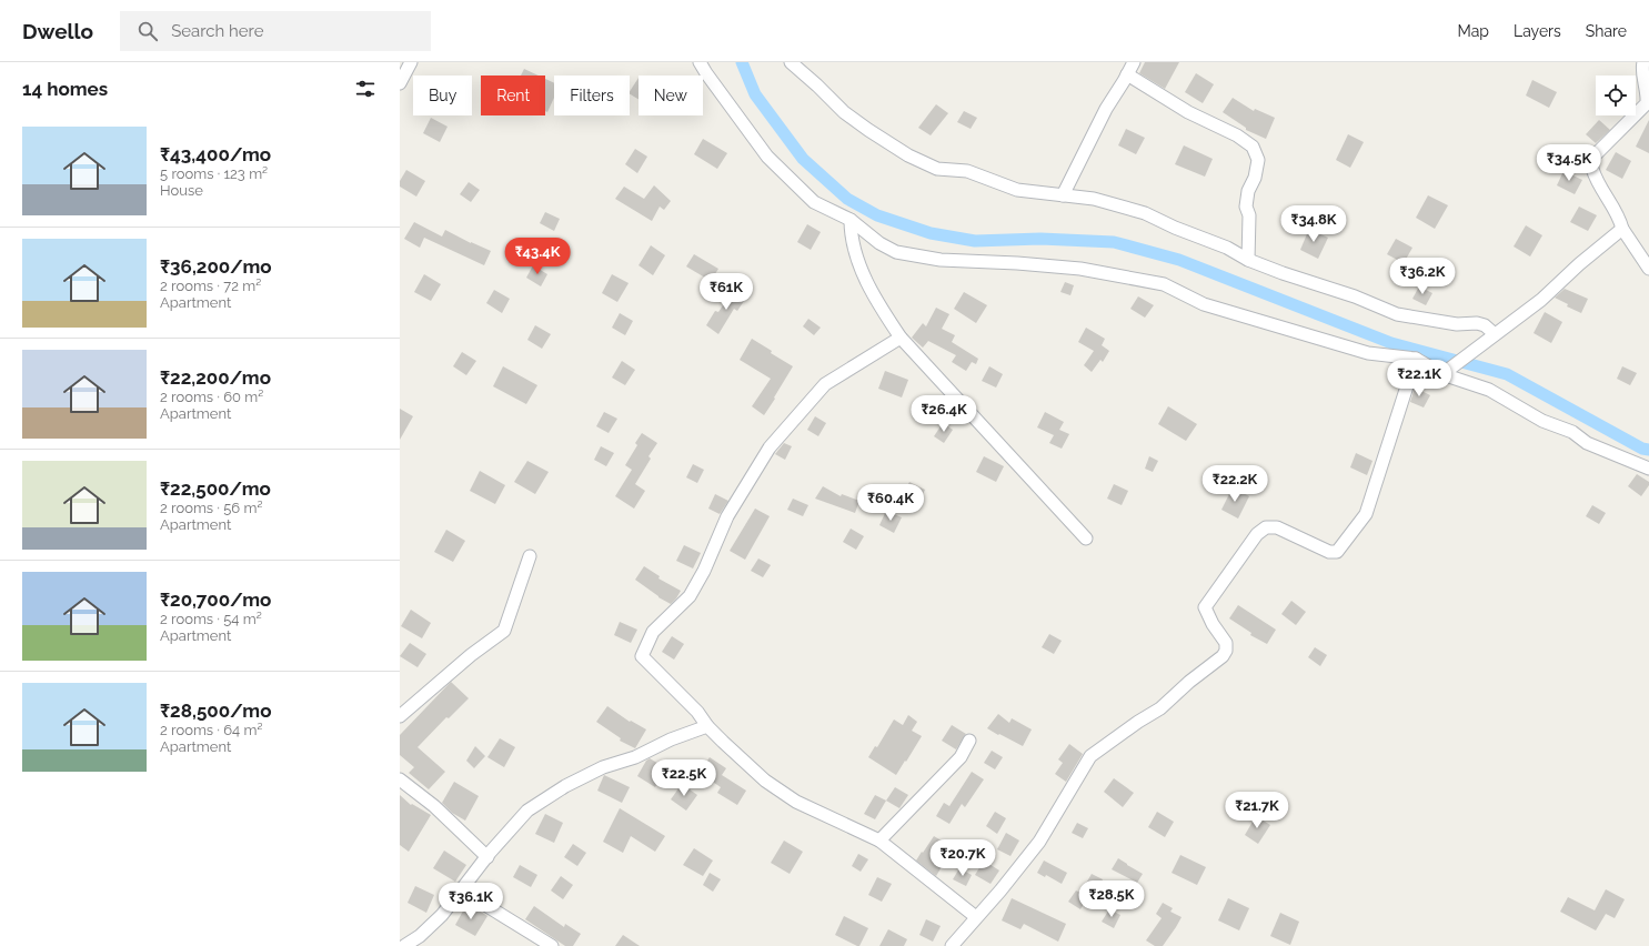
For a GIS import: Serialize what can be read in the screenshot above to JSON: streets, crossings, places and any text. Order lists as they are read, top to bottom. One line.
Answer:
{"page":{"header":"Dwello","search":"Search here","nav":["Map","Layers","Share"],"heading":"14 homes","chip":["Buy","Rent","Filters","New"],"list":[{"name":"₹43,400/mo","note":"5 rooms · 123 m² · House"},{"name":"₹36,200/mo","note":"2 rooms · 72 m² · Apartment"},{"name":"₹22,200/mo","note":"2 rooms · 60 m² · Apartment"},{"name":"₹22,500/mo","note":"2 rooms · 56 m² · Apartment"},{"name":"₹20,700/mo","note":"2 rooms · 54 m² · Apartment"},{"name":"₹28,500/mo","note":"2 rooms · 64 m² · Apartment"}],"price":["₹34.5K","₹34.8K","₹43.4K","₹36.2K","₹61K","₹22.1K","₹26.4K","₹22.2K","₹60.4K","₹22.5K","₹21.7K","₹20.7K","₹28.5K","₹36.1K"]}}
